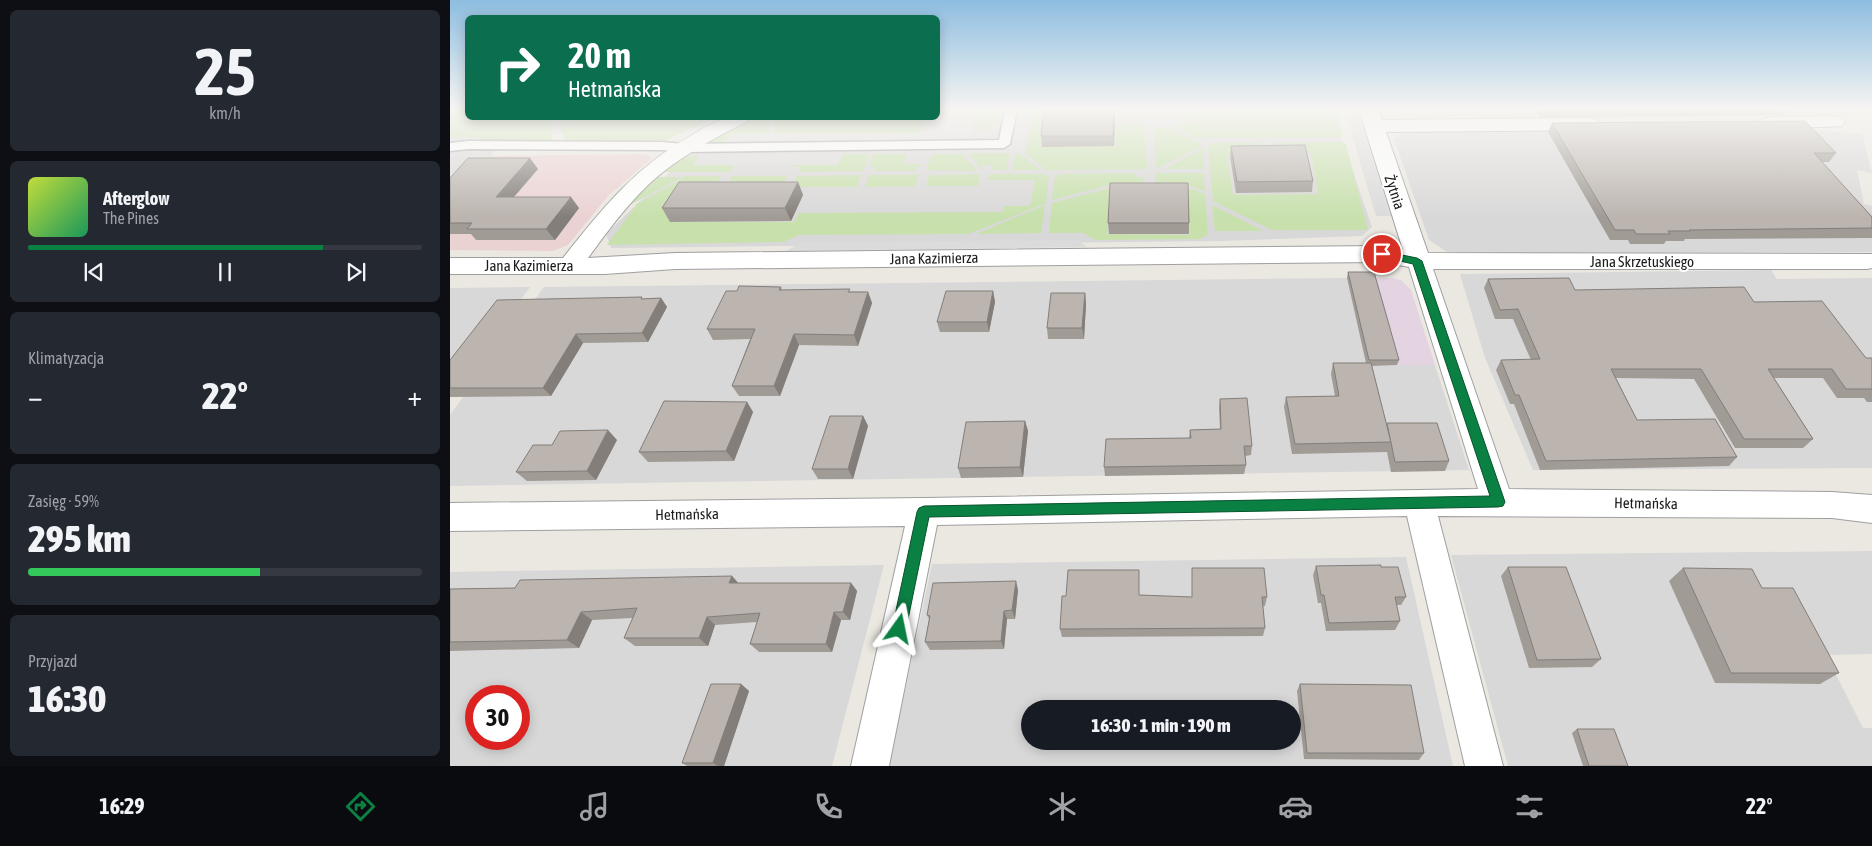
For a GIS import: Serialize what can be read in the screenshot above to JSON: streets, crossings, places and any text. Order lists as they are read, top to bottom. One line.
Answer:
{"streets":{"street":["Żytnia","Jana Kazimierza","Jana Skrzetuskiego","Hetmańska"]},"crossings":[["Żytnia","Jana Kazimierza"],["Żytnia","Jana Skrzetuskiego"],["Żytnia","Hetmańska"],["Jana Kazimierza","Jana Skrzetuskiego"]],"page":{"tile":[["25","km/h"],"Klimatyzacja",["Zasięg · 59%","295 km"],["Przyjazd","16:30"]],"turn":["20 m","Hetmańska"],"song":["Afterglow","The Pines"],"heat":["−","22°","+"],"limit":"30","trip":"16:30 · 1 min · 190 m","tabs":["16:29","22°"]}}
